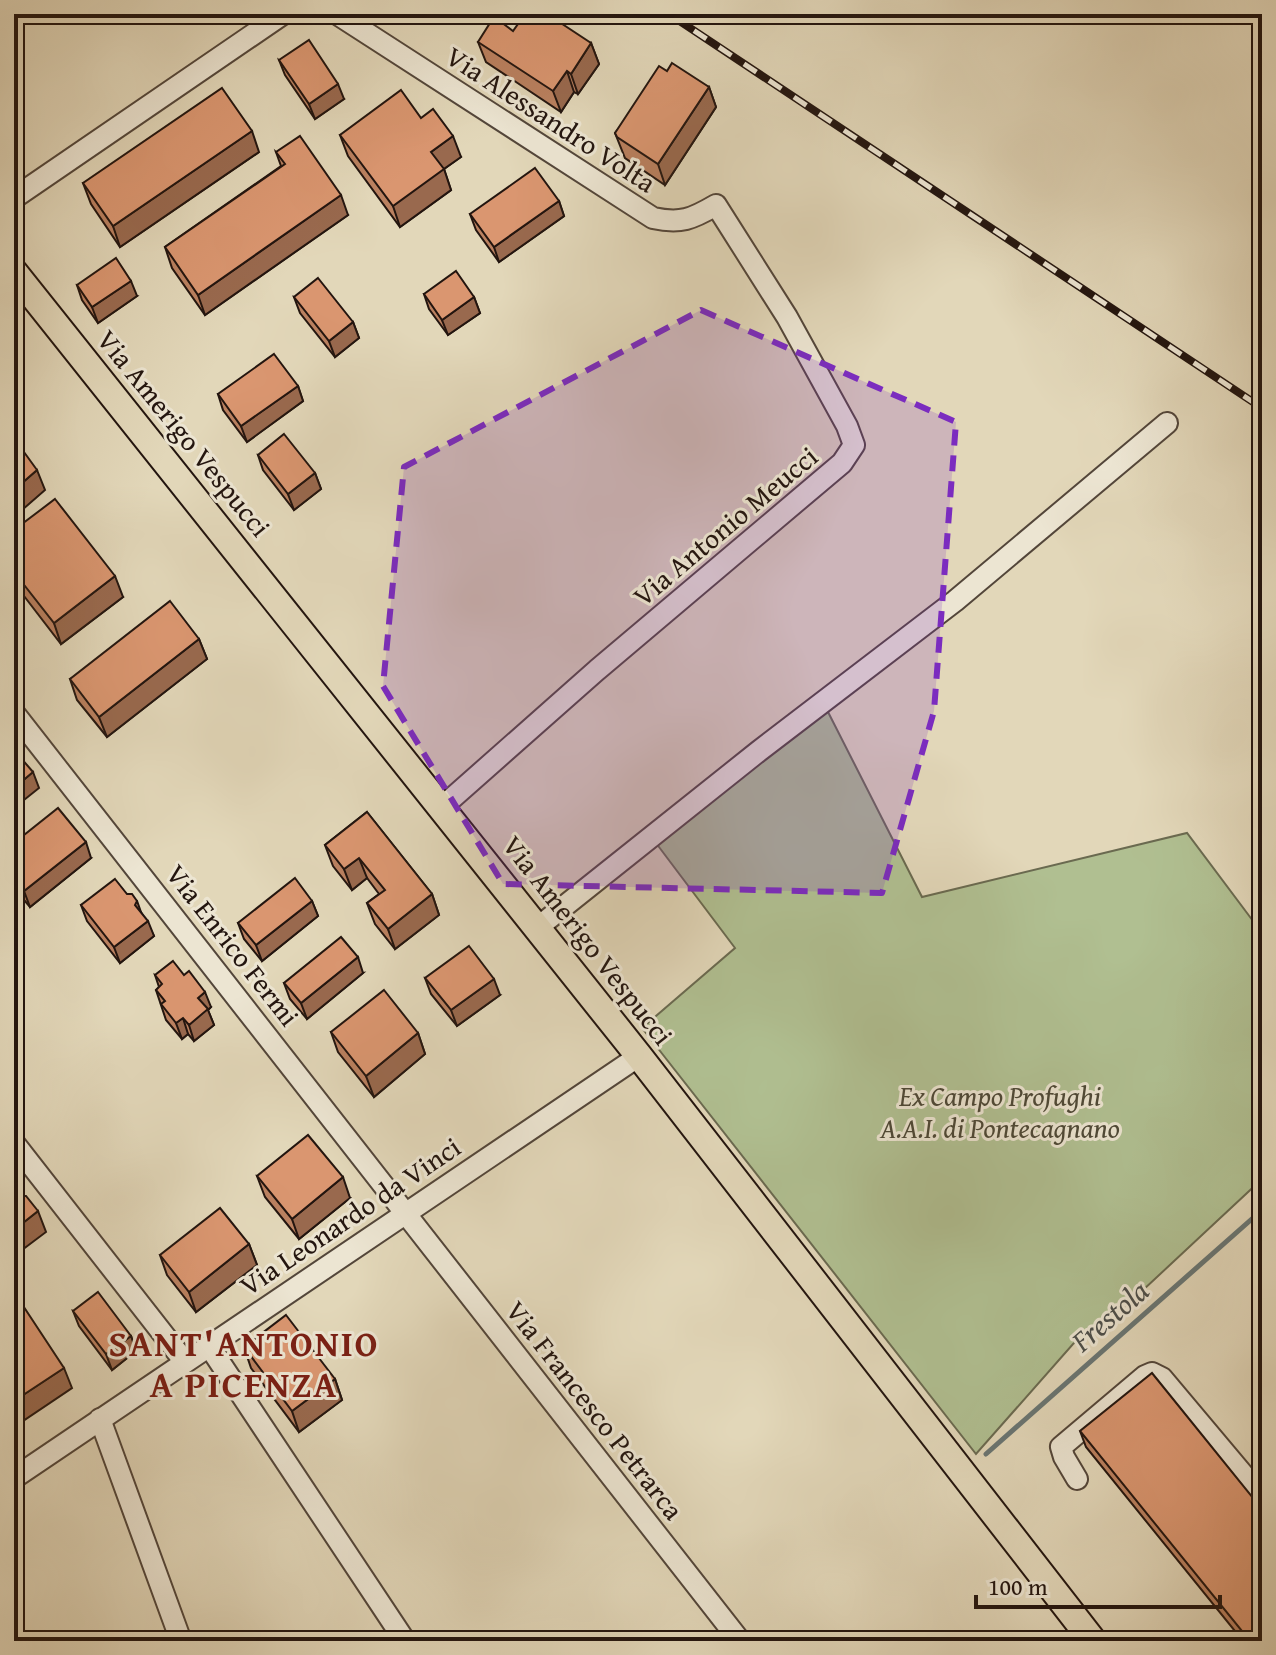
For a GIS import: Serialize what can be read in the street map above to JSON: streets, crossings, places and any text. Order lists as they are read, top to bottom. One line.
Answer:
{"streets":{"main road":["Via Amerigo Vespucci"],"street":["Via Alessandro Volta","Via Antonio Meucci","Via Enrico Fermi","Via Leonardo da Vinci","Via Francesco Petrarca"]},"crossings":[["Via Alessandro Volta","Via Antonio Meucci"],["Via Amerigo Vespucci","Via Antonio Meucci"],["Via Amerigo Vespucci","Via Leonardo da Vinci"],["Via Enrico Fermi","Via Leonardo da Vinci"],["Via Enrico Fermi","Via Francesco Petrarca"],["Via Leonardo da Vinci","Via Francesco Petrarca"]],"districts":["SANT'ANTONIO A PICENZA"],"water":["Frestola"],"parks":["Ex Campo Profughi A.A.I. di Pontecagnano"],"scale_bar":"100 m"}
